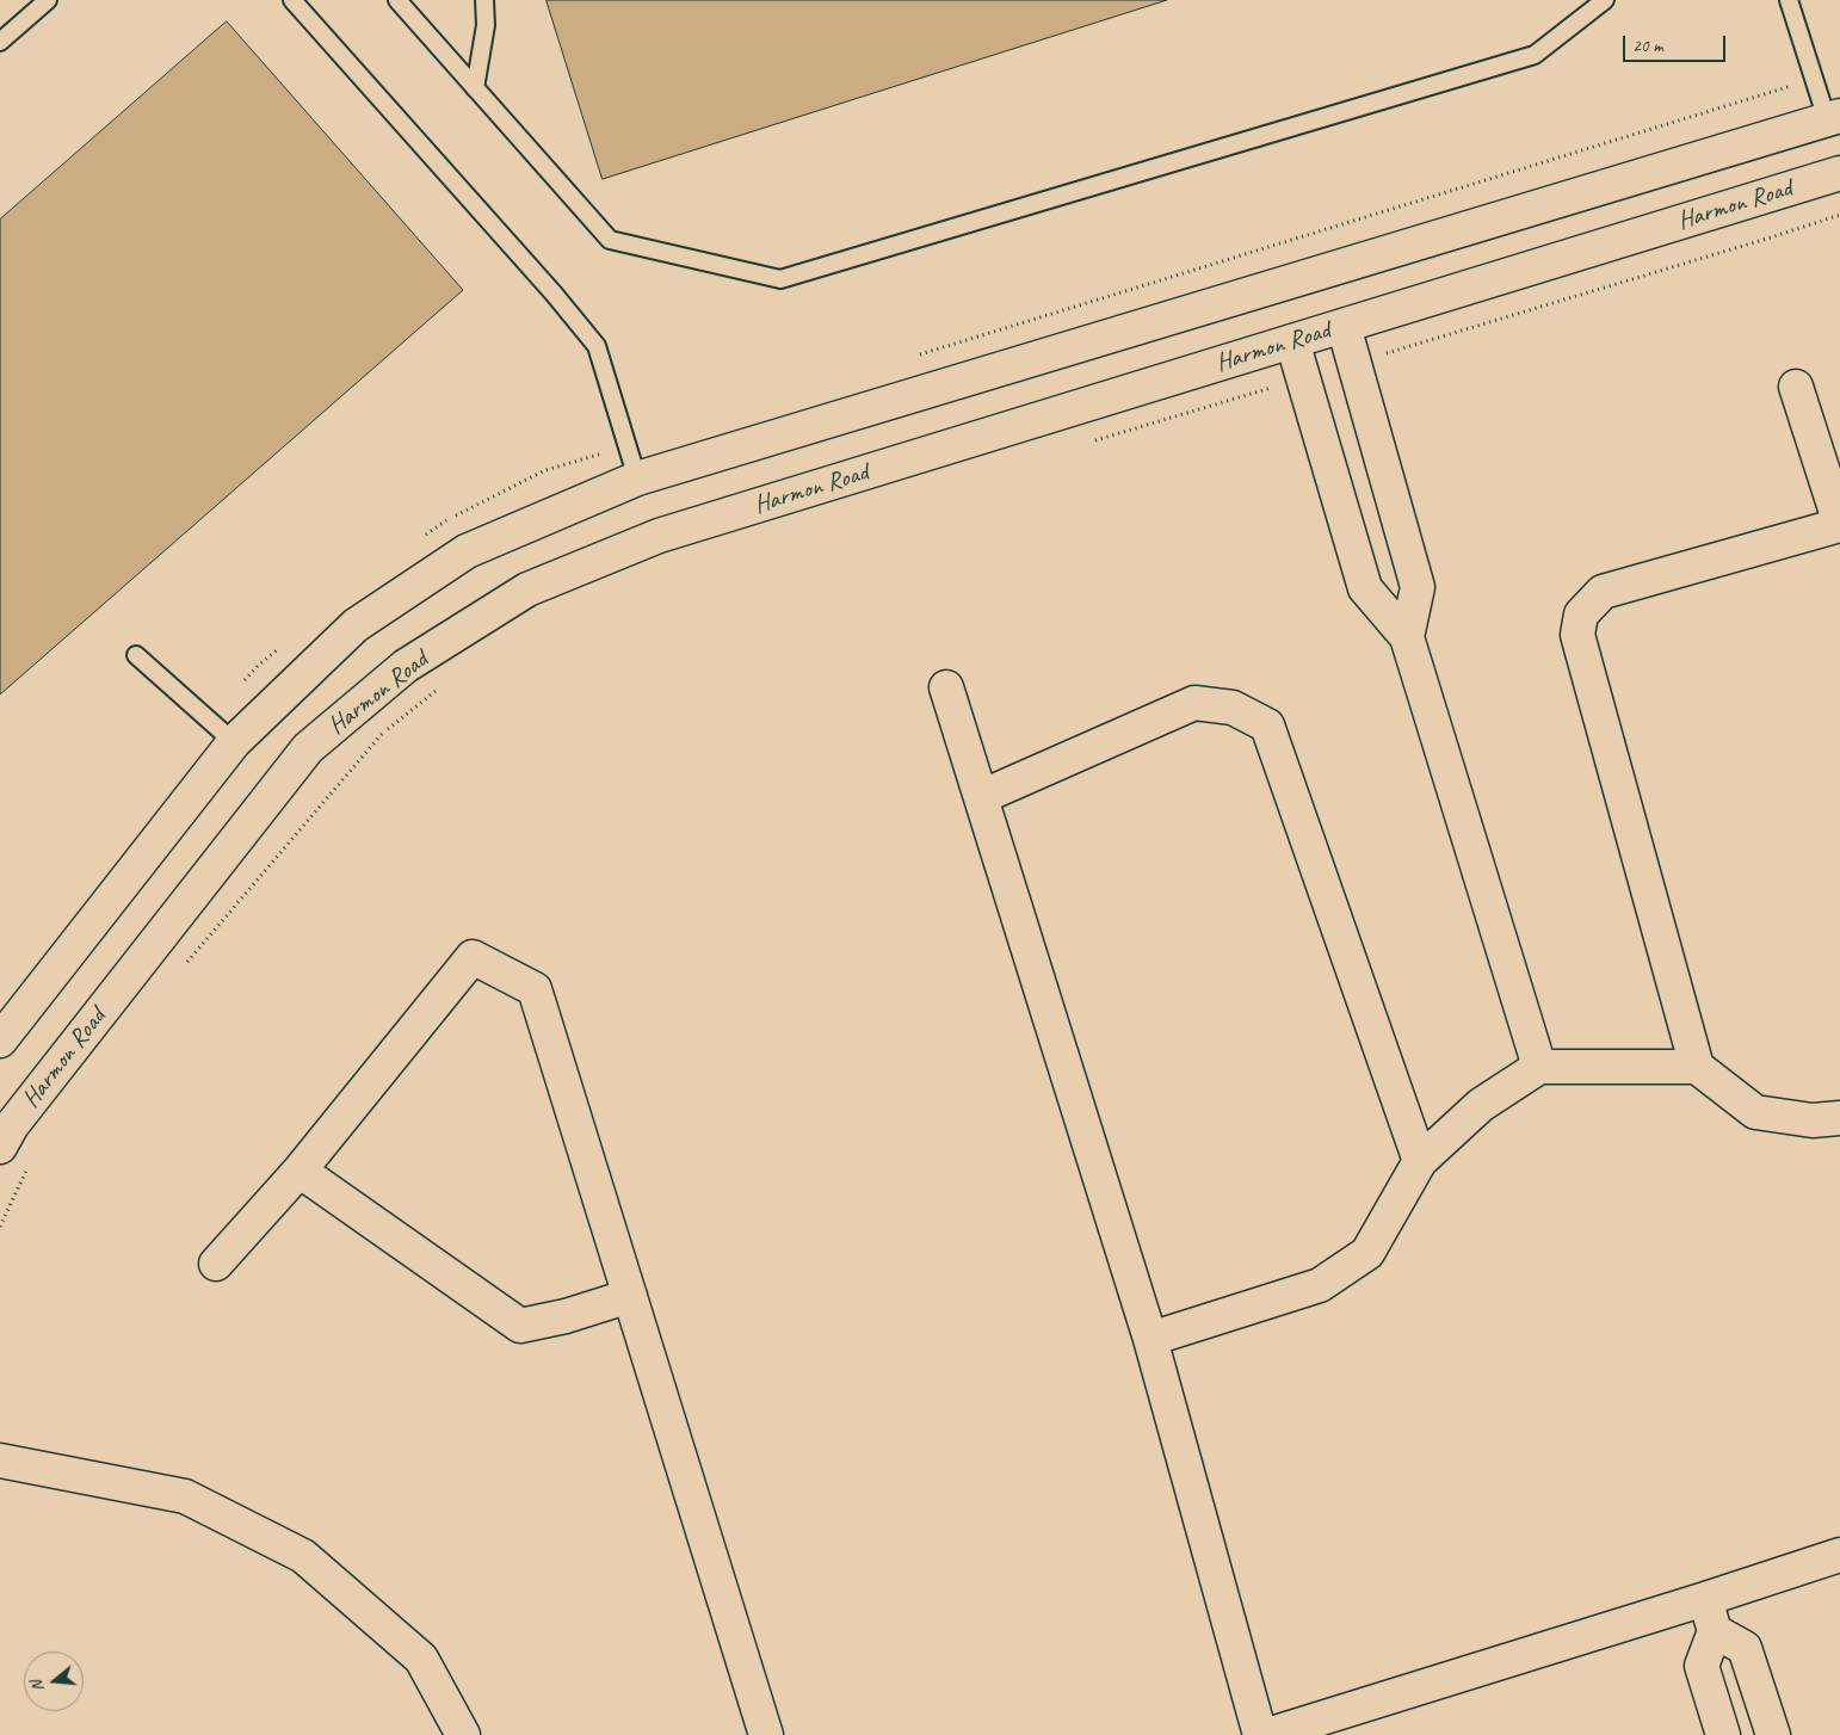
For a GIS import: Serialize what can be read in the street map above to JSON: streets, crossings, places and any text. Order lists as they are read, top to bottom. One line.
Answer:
{"streets":{"street":["Harmon Road"]},"scale_bar":"20 m","north":"left"}
